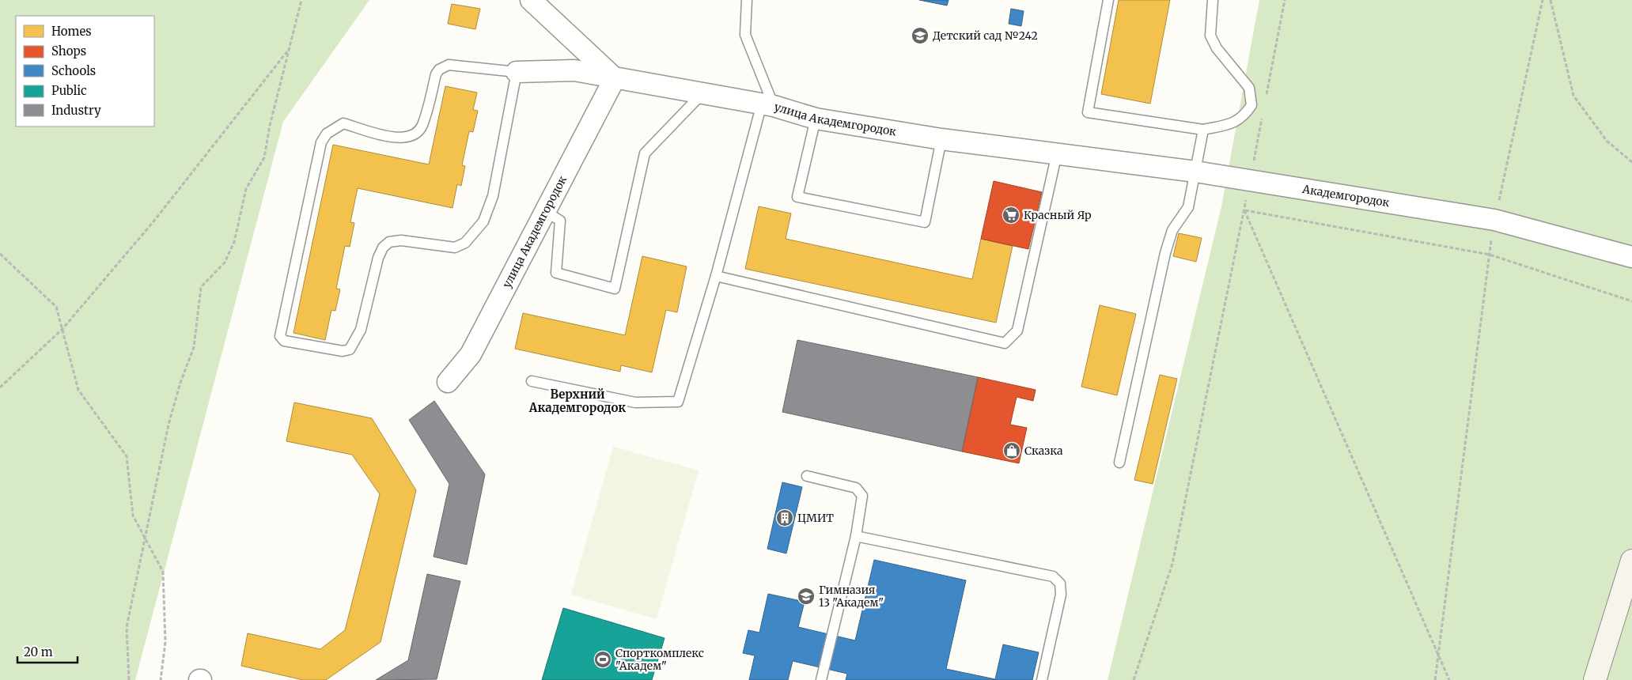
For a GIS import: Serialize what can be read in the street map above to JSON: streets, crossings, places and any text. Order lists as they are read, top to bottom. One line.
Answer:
{"streets":{"street":["улица Академгородок","Академгородок"]},"crossings":[["улица Академгородок","Академгородок"]],"districts":["Верхний Академгородок"],"places":{"school or university":["Детский сад №242","Гимназия 13 \"Академ\""],"supermarket":["Красный Яр"],"shop":["Сказка"],"building":["ЦМИТ"],"sports":["Спорткомплекс \"Академ\""]},"legend":["Homes","Shops","Schools","Public","Industry"],"scale_bar":"20 m"}
